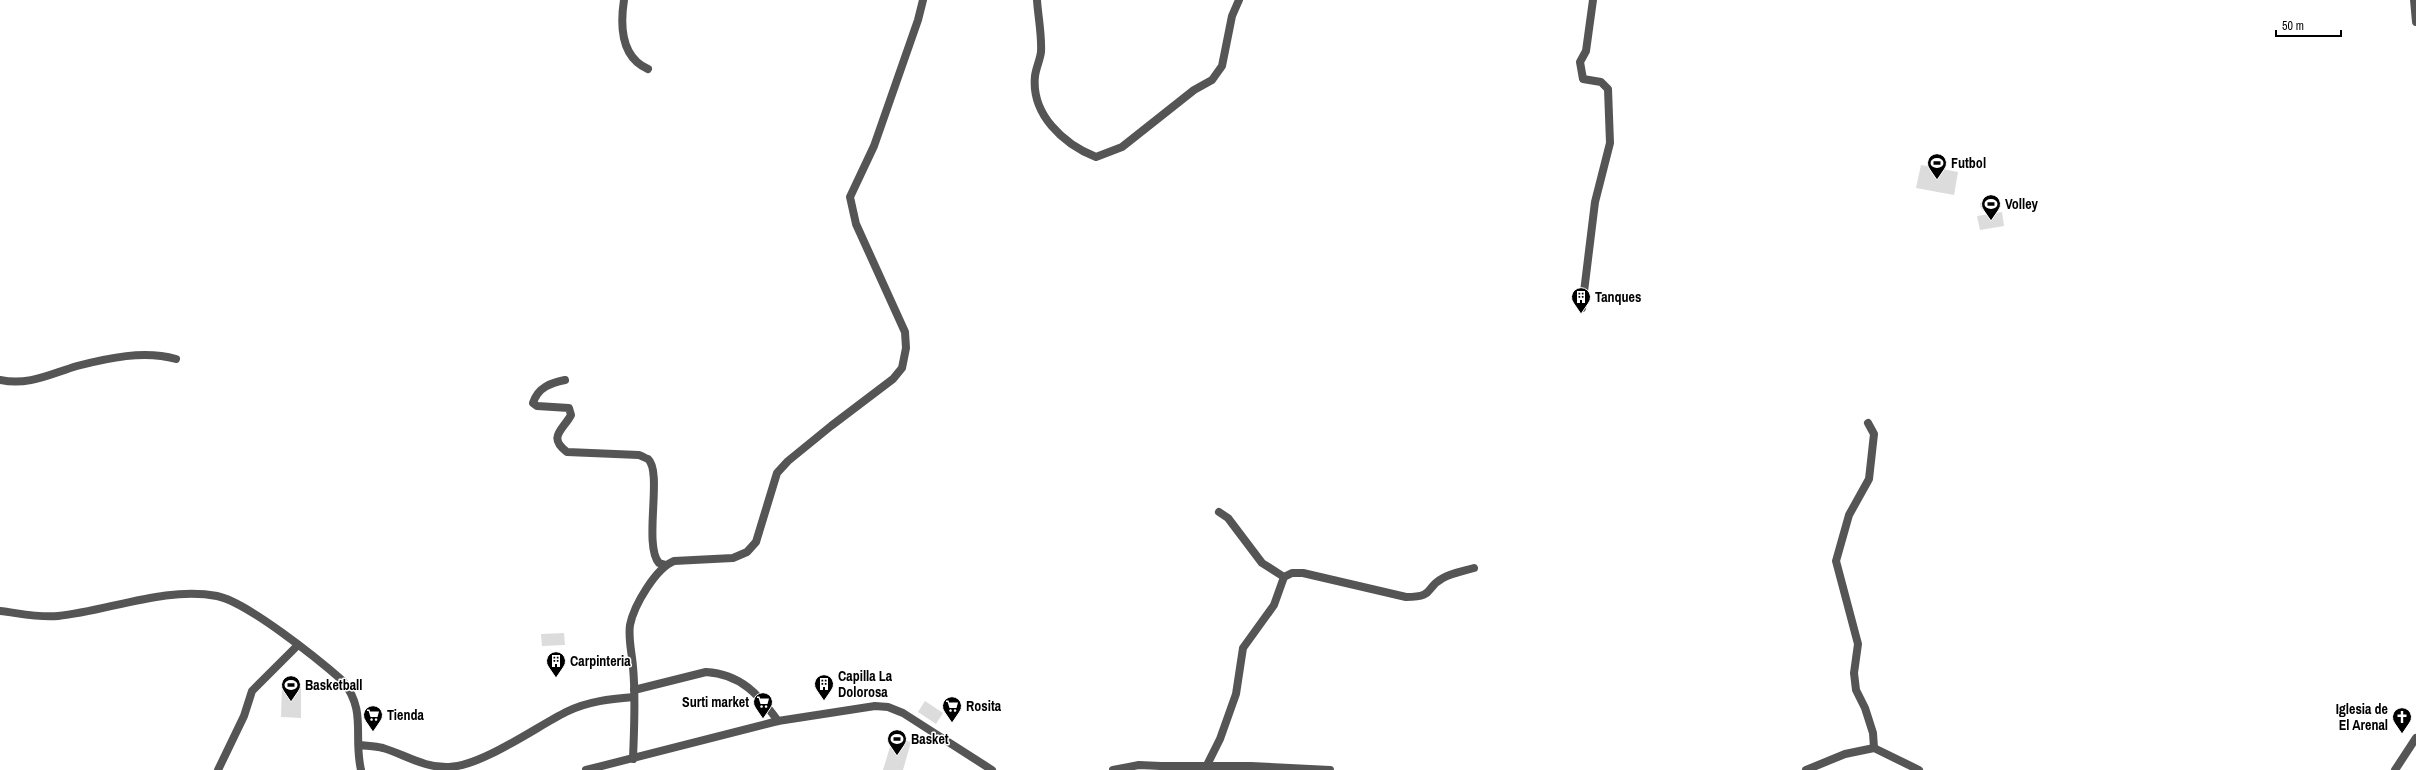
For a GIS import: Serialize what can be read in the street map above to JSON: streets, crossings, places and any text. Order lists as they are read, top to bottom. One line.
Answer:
{"places":{"sports":["Futbol","Volley","Basketball","Basket"],"building":["Tanques","Carpinteria","Capilla La Dolorosa"],"supermarket":["Surti market","Rosita","Tienda"],"church":["Iglesia de El Arenal"]},"scale_bar":"50 m"}
